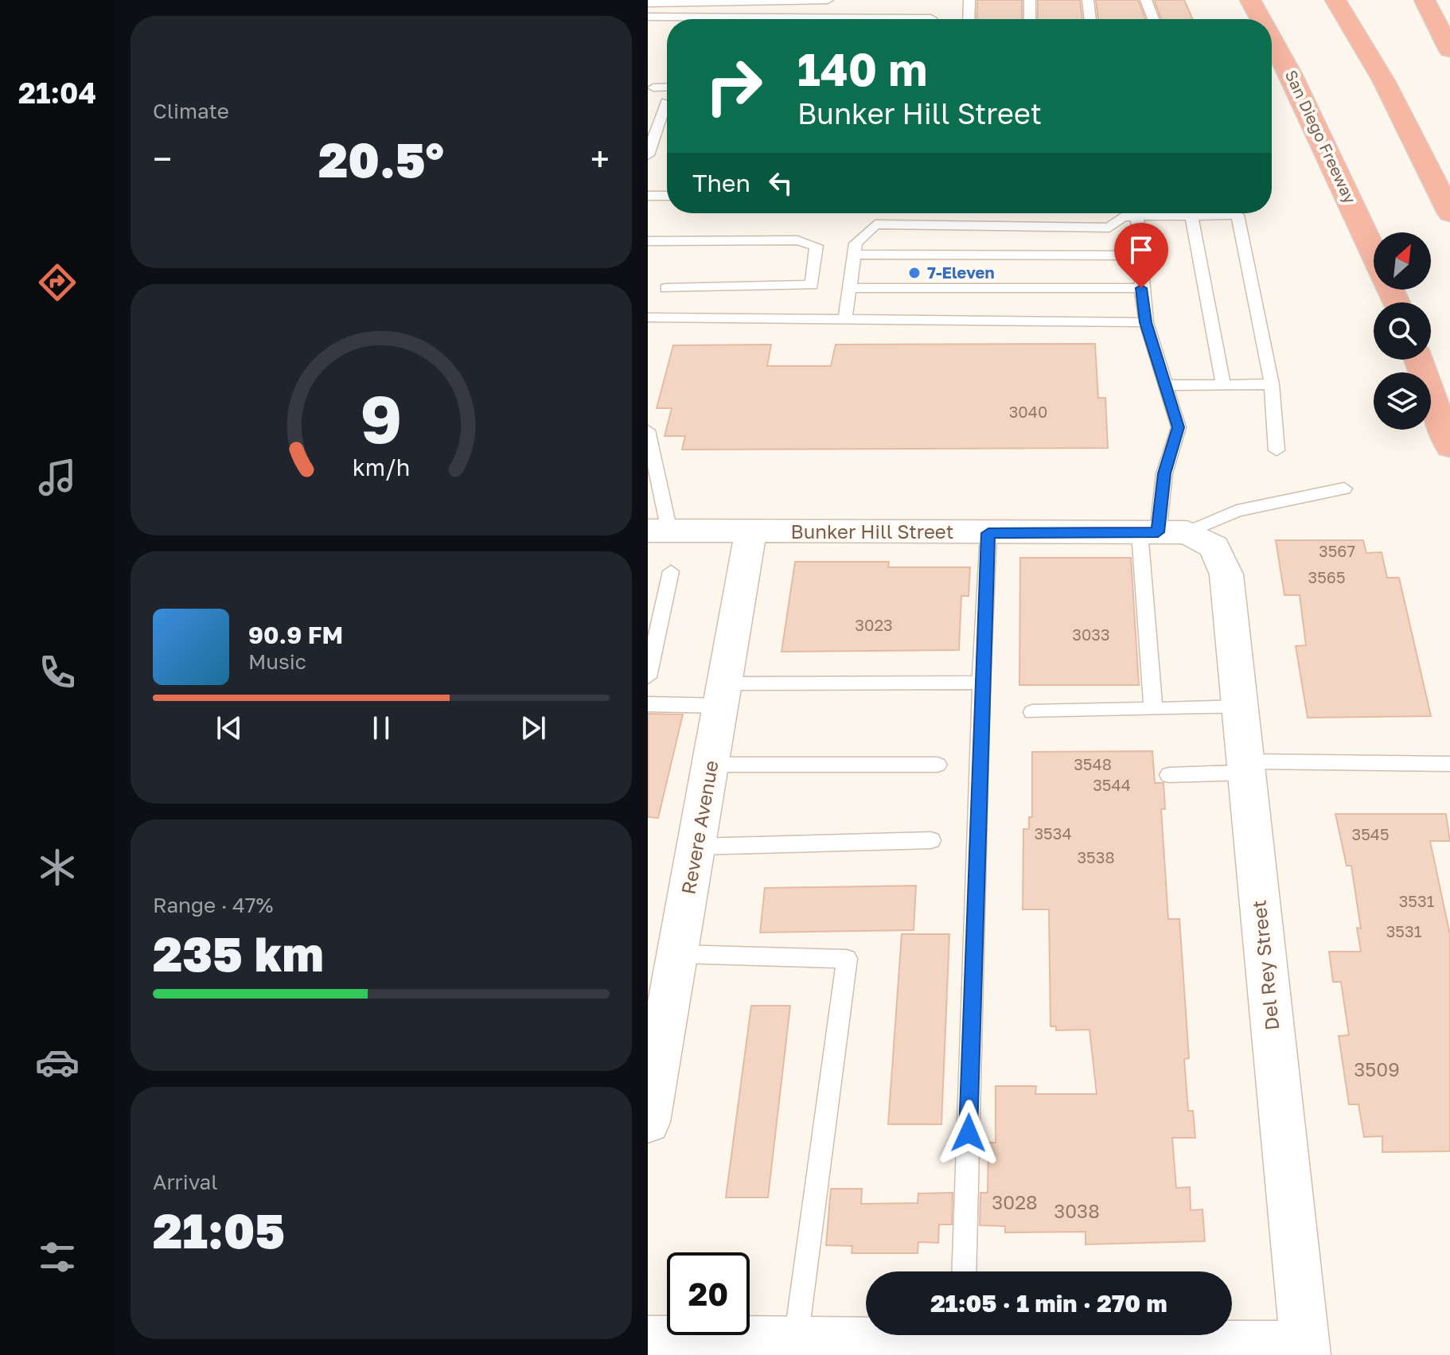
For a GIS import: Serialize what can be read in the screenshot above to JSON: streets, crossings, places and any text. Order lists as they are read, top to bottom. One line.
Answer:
{"streets":{"highway":["San Diego Freeway"],"street":["Bunker Hill Street","Revere Avenue","Del Rey Street"]},"crossings":[["Bunker Hill Street","Revere Avenue"],["Bunker Hill Street","Del Rey Street"]],"places":["7-Eleven"],"house_numbers":["3040","3567","3565","3023","3033","3548","3544","3534","3545","3538","3531","3531","3509","3028","3038"],"north":"top right","page":{"tabs":"21:04","tile":["Climate",["Range · 47%","235 km"],["Arrival","21:05"]],"turn":["140 m","Bunker Hill Street"],"heat":["−","20.5°","+"],"then":"Then","song":["90.9 FM","Music"],"limit":"20","trip":"21:05 · 1 min · 270 m","gauge":["9","km/h"]}}
